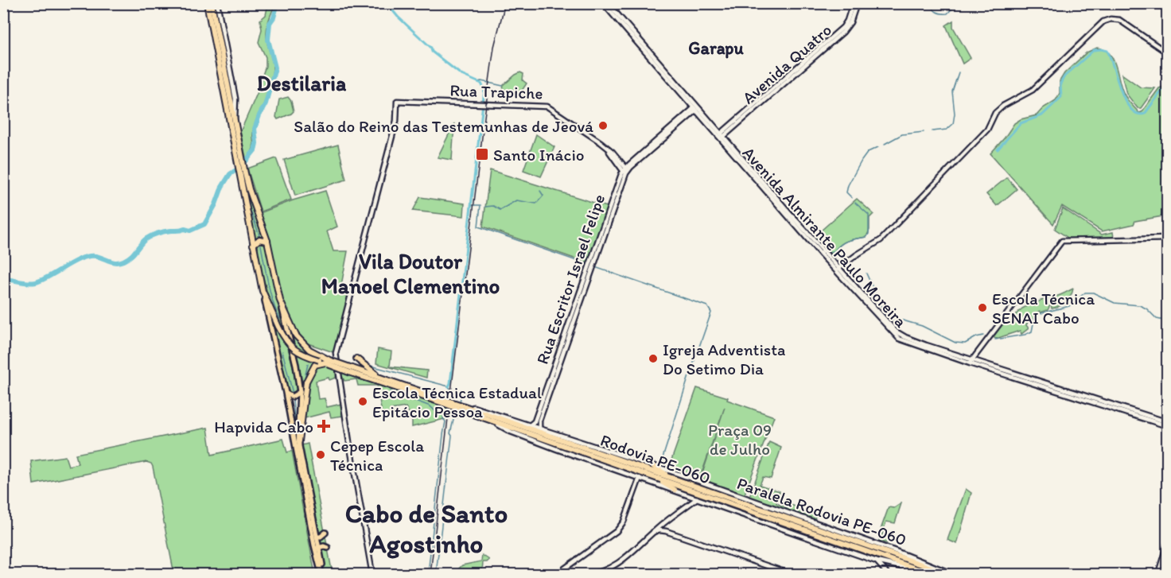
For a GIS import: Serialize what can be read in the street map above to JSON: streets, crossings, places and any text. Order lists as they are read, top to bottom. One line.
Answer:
{"streets":{"highway":["Rodovia PE-060"],"street":["Avenida Quatro","Rua Trapiche","Avenida Almirante Paulo Moreira","Rua Escritor Israel Felipe","Paralela Rodovia PE-060"]},"crossings":[["Avenida Quatro","Avenida Almirante Paulo Moreira"],["Rua Trapiche","Rua Escritor Israel Felipe"],["Rua Escritor Israel Felipe","Paralela Rodovia PE-060"],["Rodovia PE-060","Paralela Rodovia PE-060"]],"districts":["Garapu","Destilaria","Vila Doutor Manoel Clementino","Cabo de Santo Agostinho"],"parks":["Praça 09 de Julho"],"places":{"other":["Salão do Reino das Testemunhas de Jeová","Escola Técnica SENAI Cabo","Igreja Adventista Do Setimo Dia","Escola Técnica Estadual Epitácio Pessoa","Cepep Escola Técnica"],"transit":["Santo Inácio"],"health":["Hapvida Cabo"]}}
